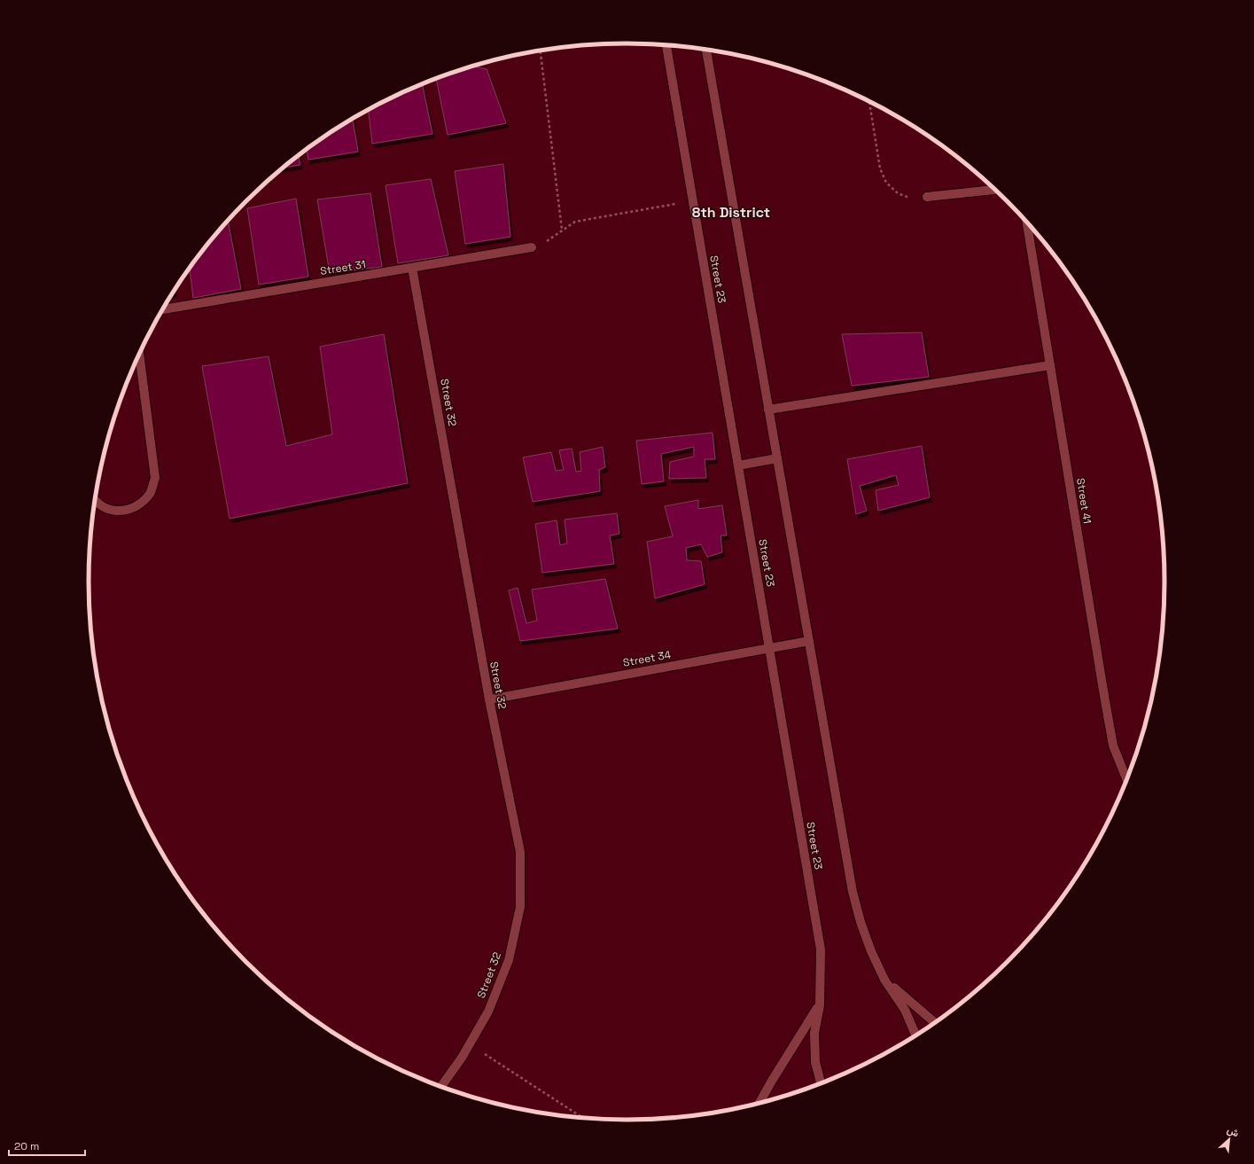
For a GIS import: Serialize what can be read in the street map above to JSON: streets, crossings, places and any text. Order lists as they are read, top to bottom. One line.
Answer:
{"streets":{"street":["Street 31","Street 23","Street 32","Street 41","Street 34"]},"crossings":[["Street 31","Street 32"],["Street 23","Street 34"],["Street 32","Street 34"]],"districts":["8th District"],"scale_bar":"20 m","north":"top right"}
